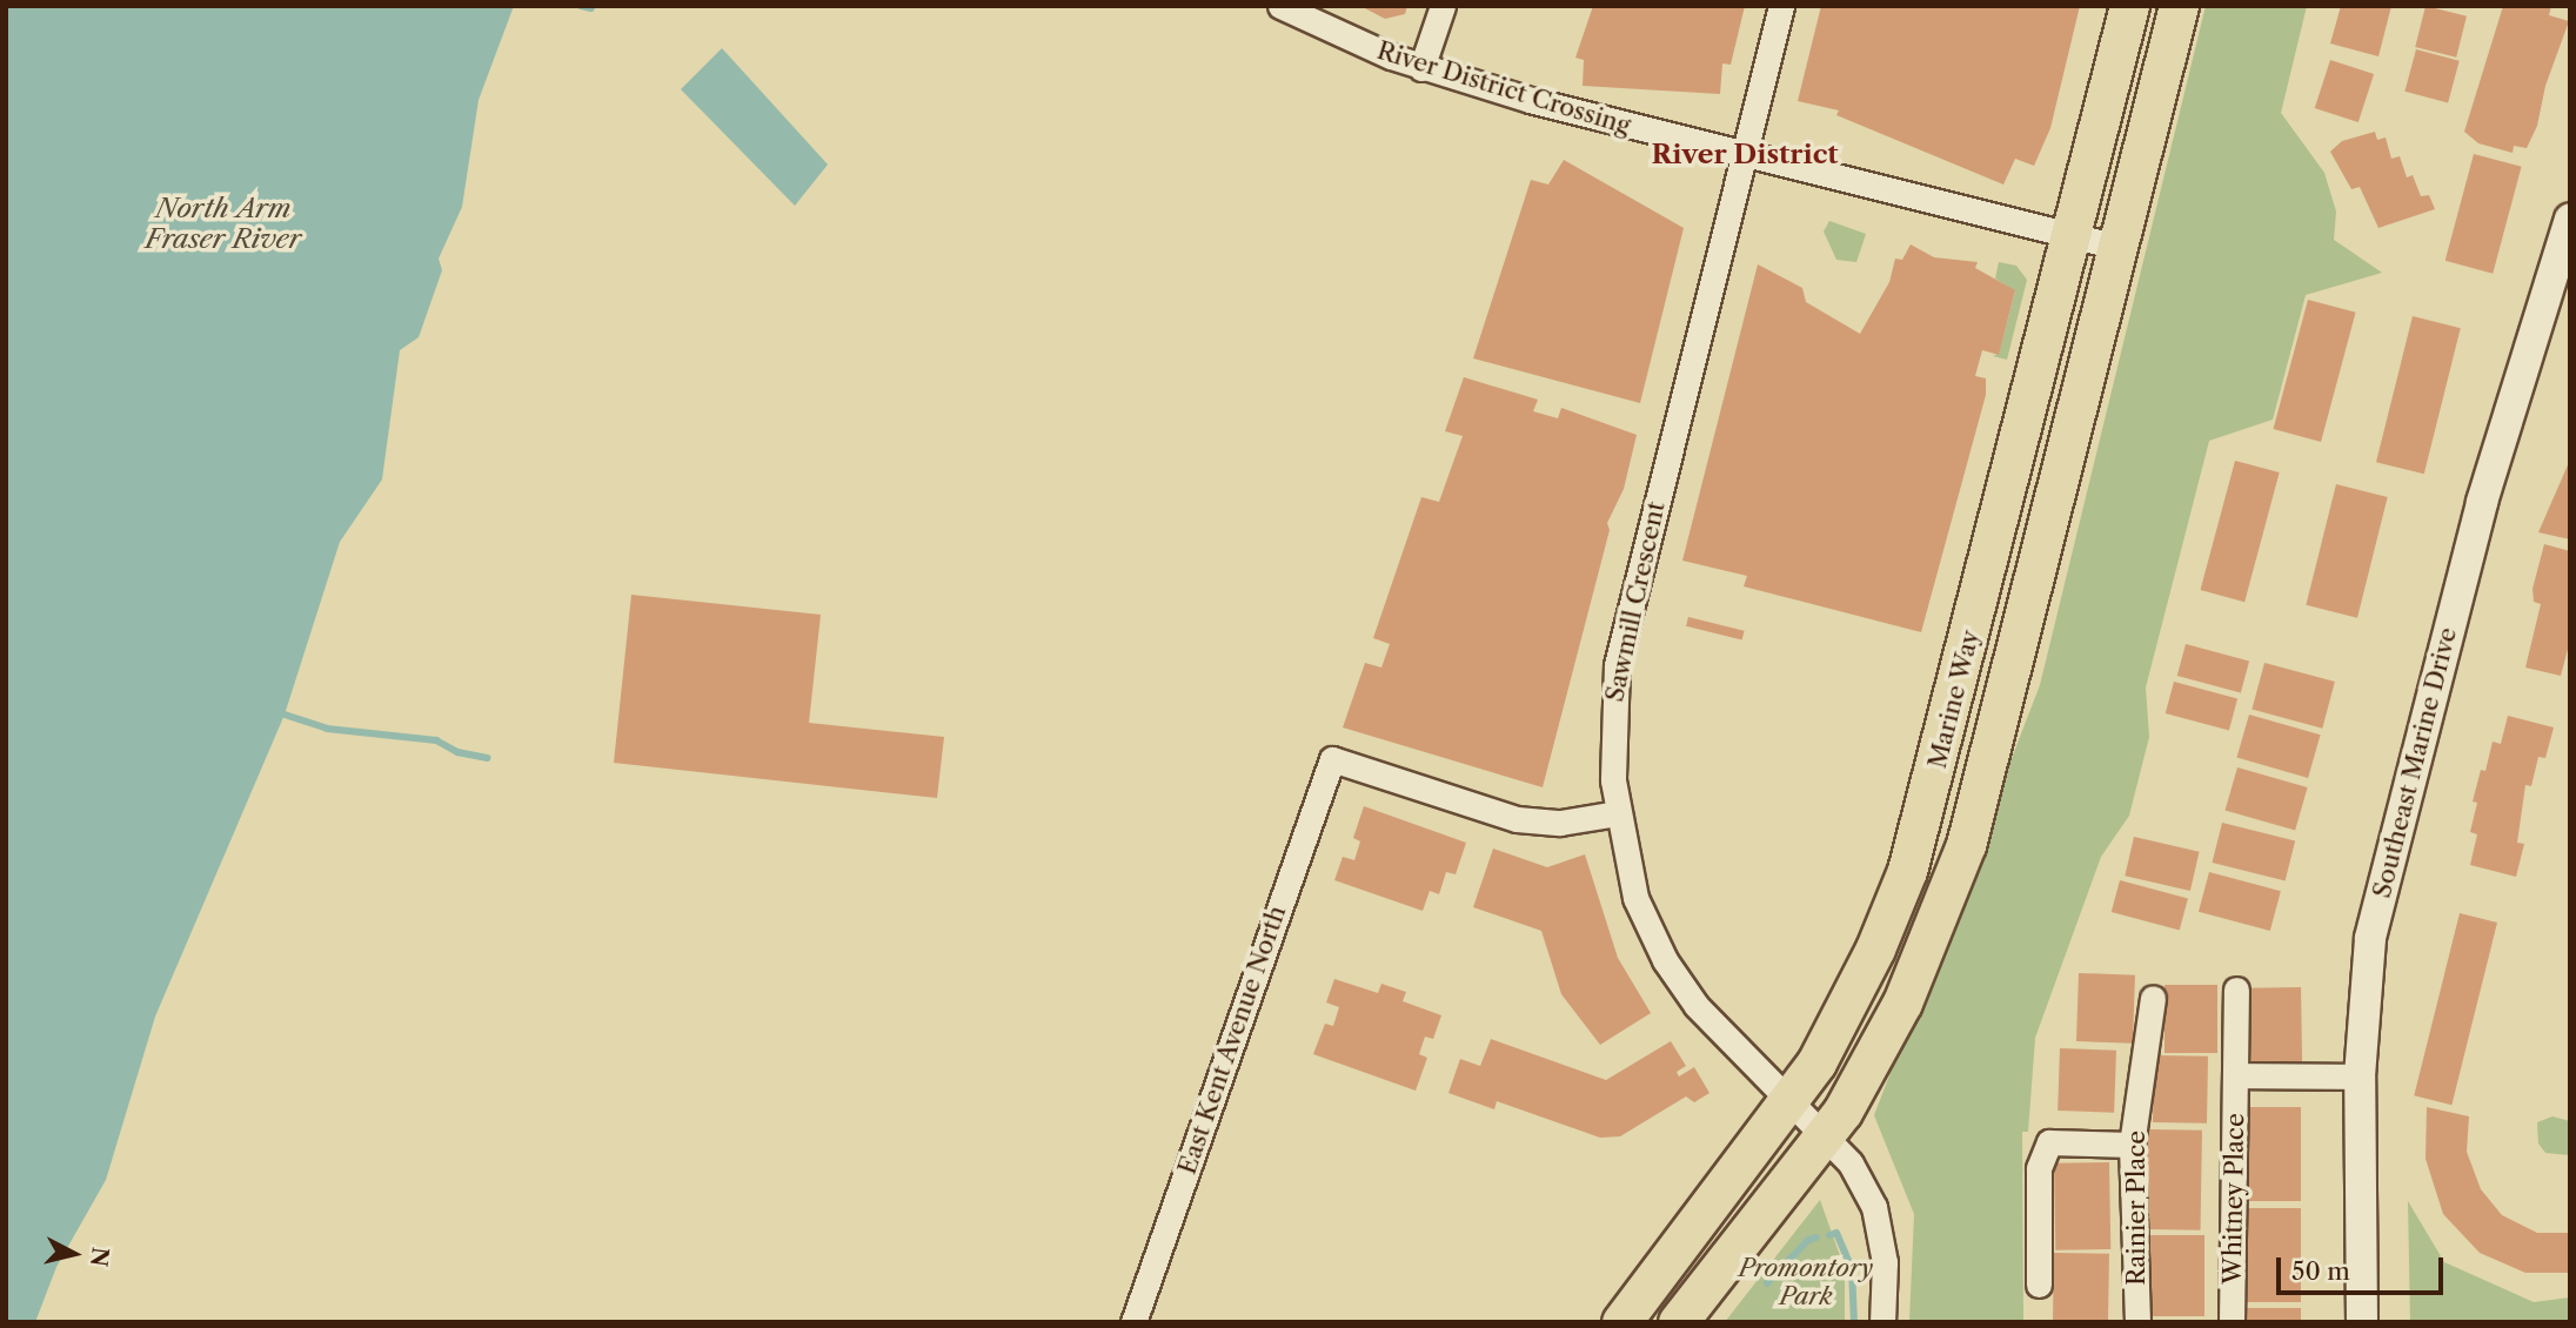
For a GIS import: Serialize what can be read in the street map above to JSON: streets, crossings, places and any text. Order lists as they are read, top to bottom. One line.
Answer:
{"streets":{"main road":["Marine Way"],"street":["River District Crossing","Sawmill Crescent","Southeast Marine Drive","East Kent Avenue North","Whitney Place","Rainier Place"]},"crossings":[["River District Crossing","Sawmill Crescent"],["River District Crossing","Marine Way"],["Sawmill Crescent","Marine Way"],["Sawmill Crescent","East Kent Avenue North"]],"districts":["River District"],"water":["North Arm Fraser River"],"parks":["Promontory Park"],"scale_bar":"50 m","north":"right"}
